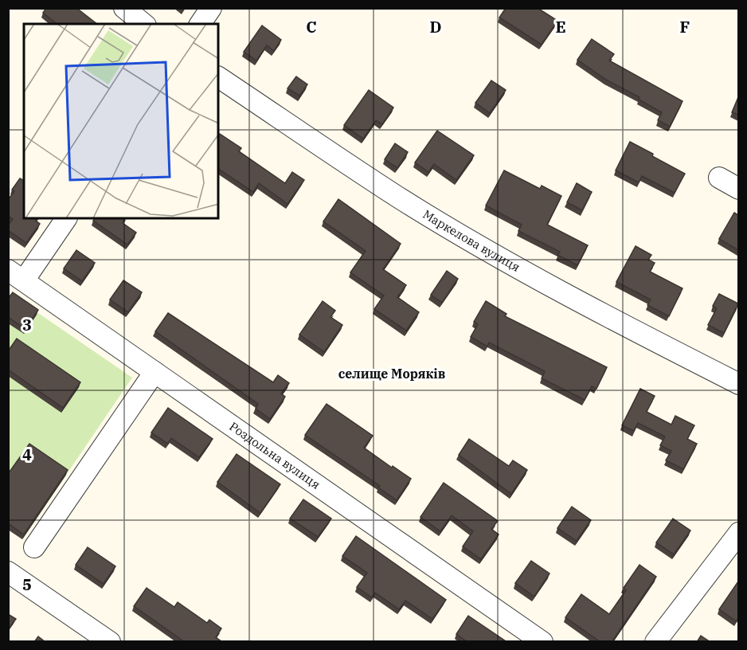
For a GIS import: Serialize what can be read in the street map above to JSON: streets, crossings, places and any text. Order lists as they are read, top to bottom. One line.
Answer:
{"streets":{"street":["Маркелова вулиця","Роздольна вулиця"]},"districts":["селище Моряків"],"grid":{"columns":["C","D","E","F"],"rows":["3","4","5"]}}
